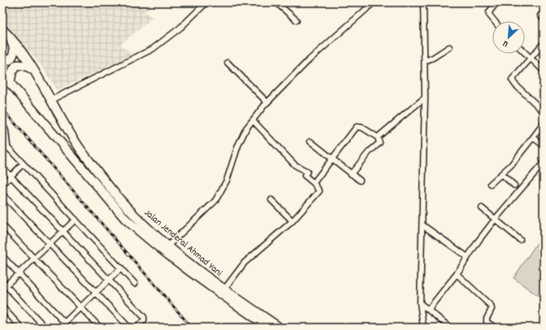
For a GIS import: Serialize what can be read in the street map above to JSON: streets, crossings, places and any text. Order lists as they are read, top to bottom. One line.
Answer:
{"streets":{"highway":["Jalan Jenderal Ahmad Yani"]},"north":"bottom left"}
